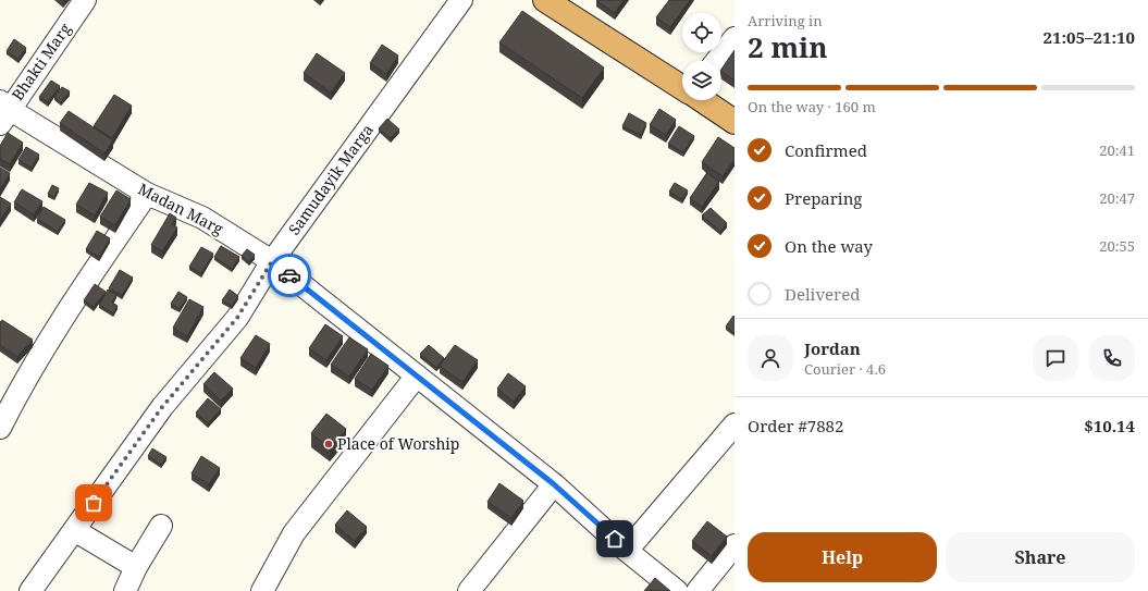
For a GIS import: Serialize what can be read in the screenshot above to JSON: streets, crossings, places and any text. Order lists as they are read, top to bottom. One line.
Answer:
{"streets":{"street":["Bhakti Marg","Samudayik Marga","Madan Marg"]},"crossings":[["Bhakti Marg","Madan Marg"],["Samudayik Marga","Madan Marg"]],"places":["Place of Worship"],"page":{"heading":["2 min","Arriving in","21:05–21:10"],"panel":["Jordan","Courier · 4.6","Order #7882","$10.14"],"bar":"On the way · 160 m","list":[["Confirmed","20:41"],["Preparing","20:47"],["On the way","20:55"],"Delivered"],"buttons":["Help","Share"]}}
